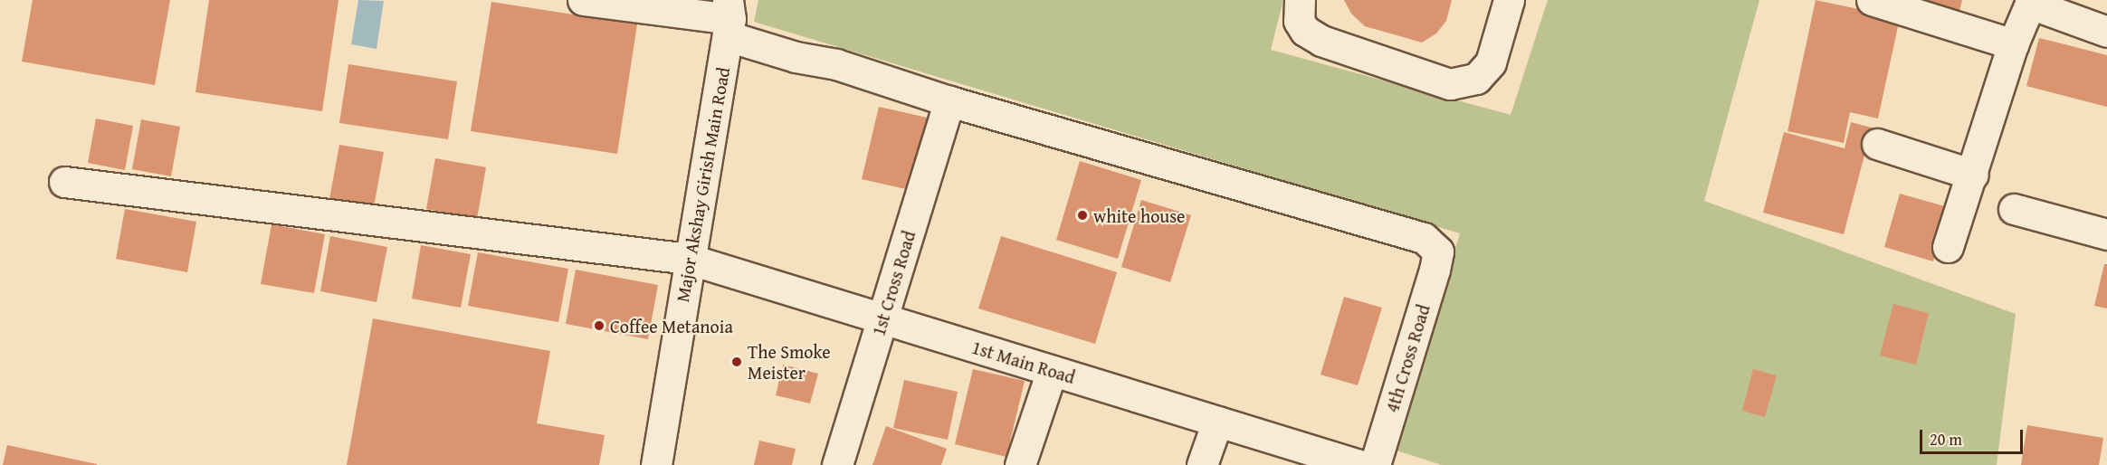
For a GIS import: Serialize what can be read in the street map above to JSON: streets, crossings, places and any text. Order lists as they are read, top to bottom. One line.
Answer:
{"streets":{"street":["Major Akshay Girish Main Road","1st Cross Road","4th Cross Road","1st Main Road"]},"crossings":[["Major Akshay Girish Main Road","1st Main Road"],["1st Cross Road","4th Cross Road"],["1st Cross Road","1st Main Road"]],"places":["white house","Coffee Metanoia","The Smoke Meister"],"scale_bar":"20 m"}
